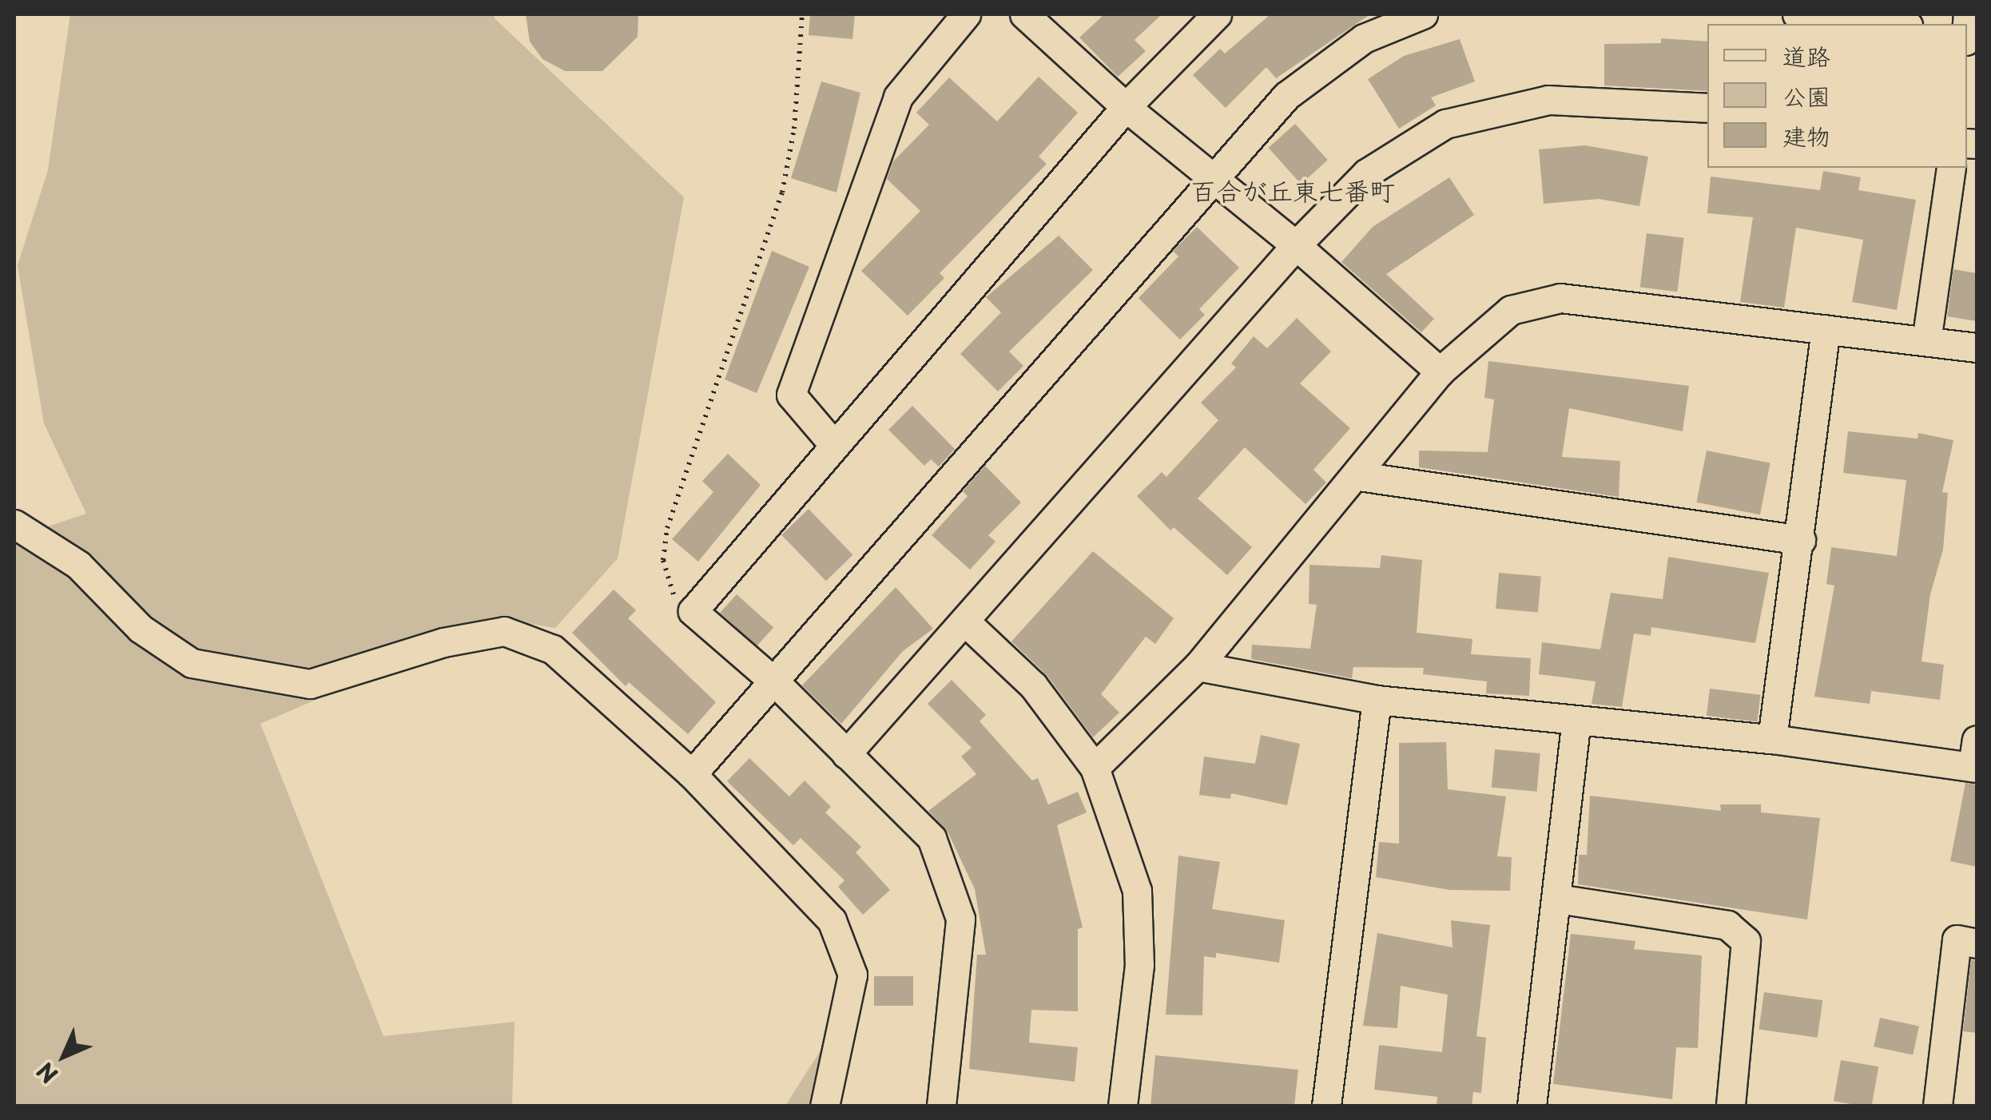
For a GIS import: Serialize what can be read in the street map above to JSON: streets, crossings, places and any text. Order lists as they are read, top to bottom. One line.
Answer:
{"districts":["百合が丘東七番町"],"legend":["道路","公園","建物"],"north":"bottom left"}
